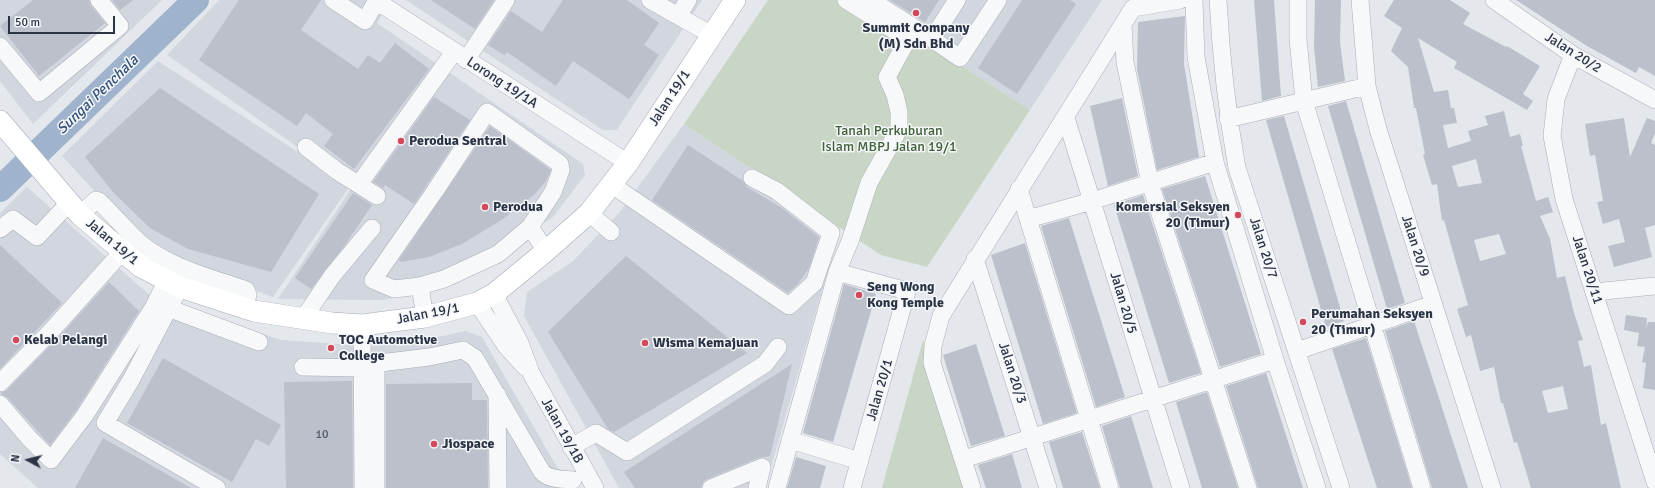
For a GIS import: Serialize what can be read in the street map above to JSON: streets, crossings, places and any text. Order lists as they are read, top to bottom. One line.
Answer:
{"streets":{"main road":["Jalan 19/1"],"street":["Jalan 20/2","Lorong 19/1A","Jalan 20/9","Jalan 20/7","Jalan 20/11","Jalan 20/5","Jalan 20/3","Jalan 20/1","Jalan 19/1B"]},"crossings":[["Jalan 20/2","Jalan 20/11"],["Lorong 19/1A","Jalan 19/1"],["Jalan 19/1","Jalan 19/1B"]],"water":["Sungai Penchala"],"parks":["Tanah Perkuburan Islam MBPJ Jalan 19/1"],"places":["Summit Company (M) Sdn Bhd","Perodua Sentral","Perodua","Komersial Seksyen 20 (Timur)","Seng Wong Kong Temple","Perumahan Seksyen 20 (Timur)","Kelab Pelangi","Wisma Kemajuan","TOC Automotive College","Jiospace"],"house_numbers":["10"],"scale_bar":"50 m","north":"left"}
